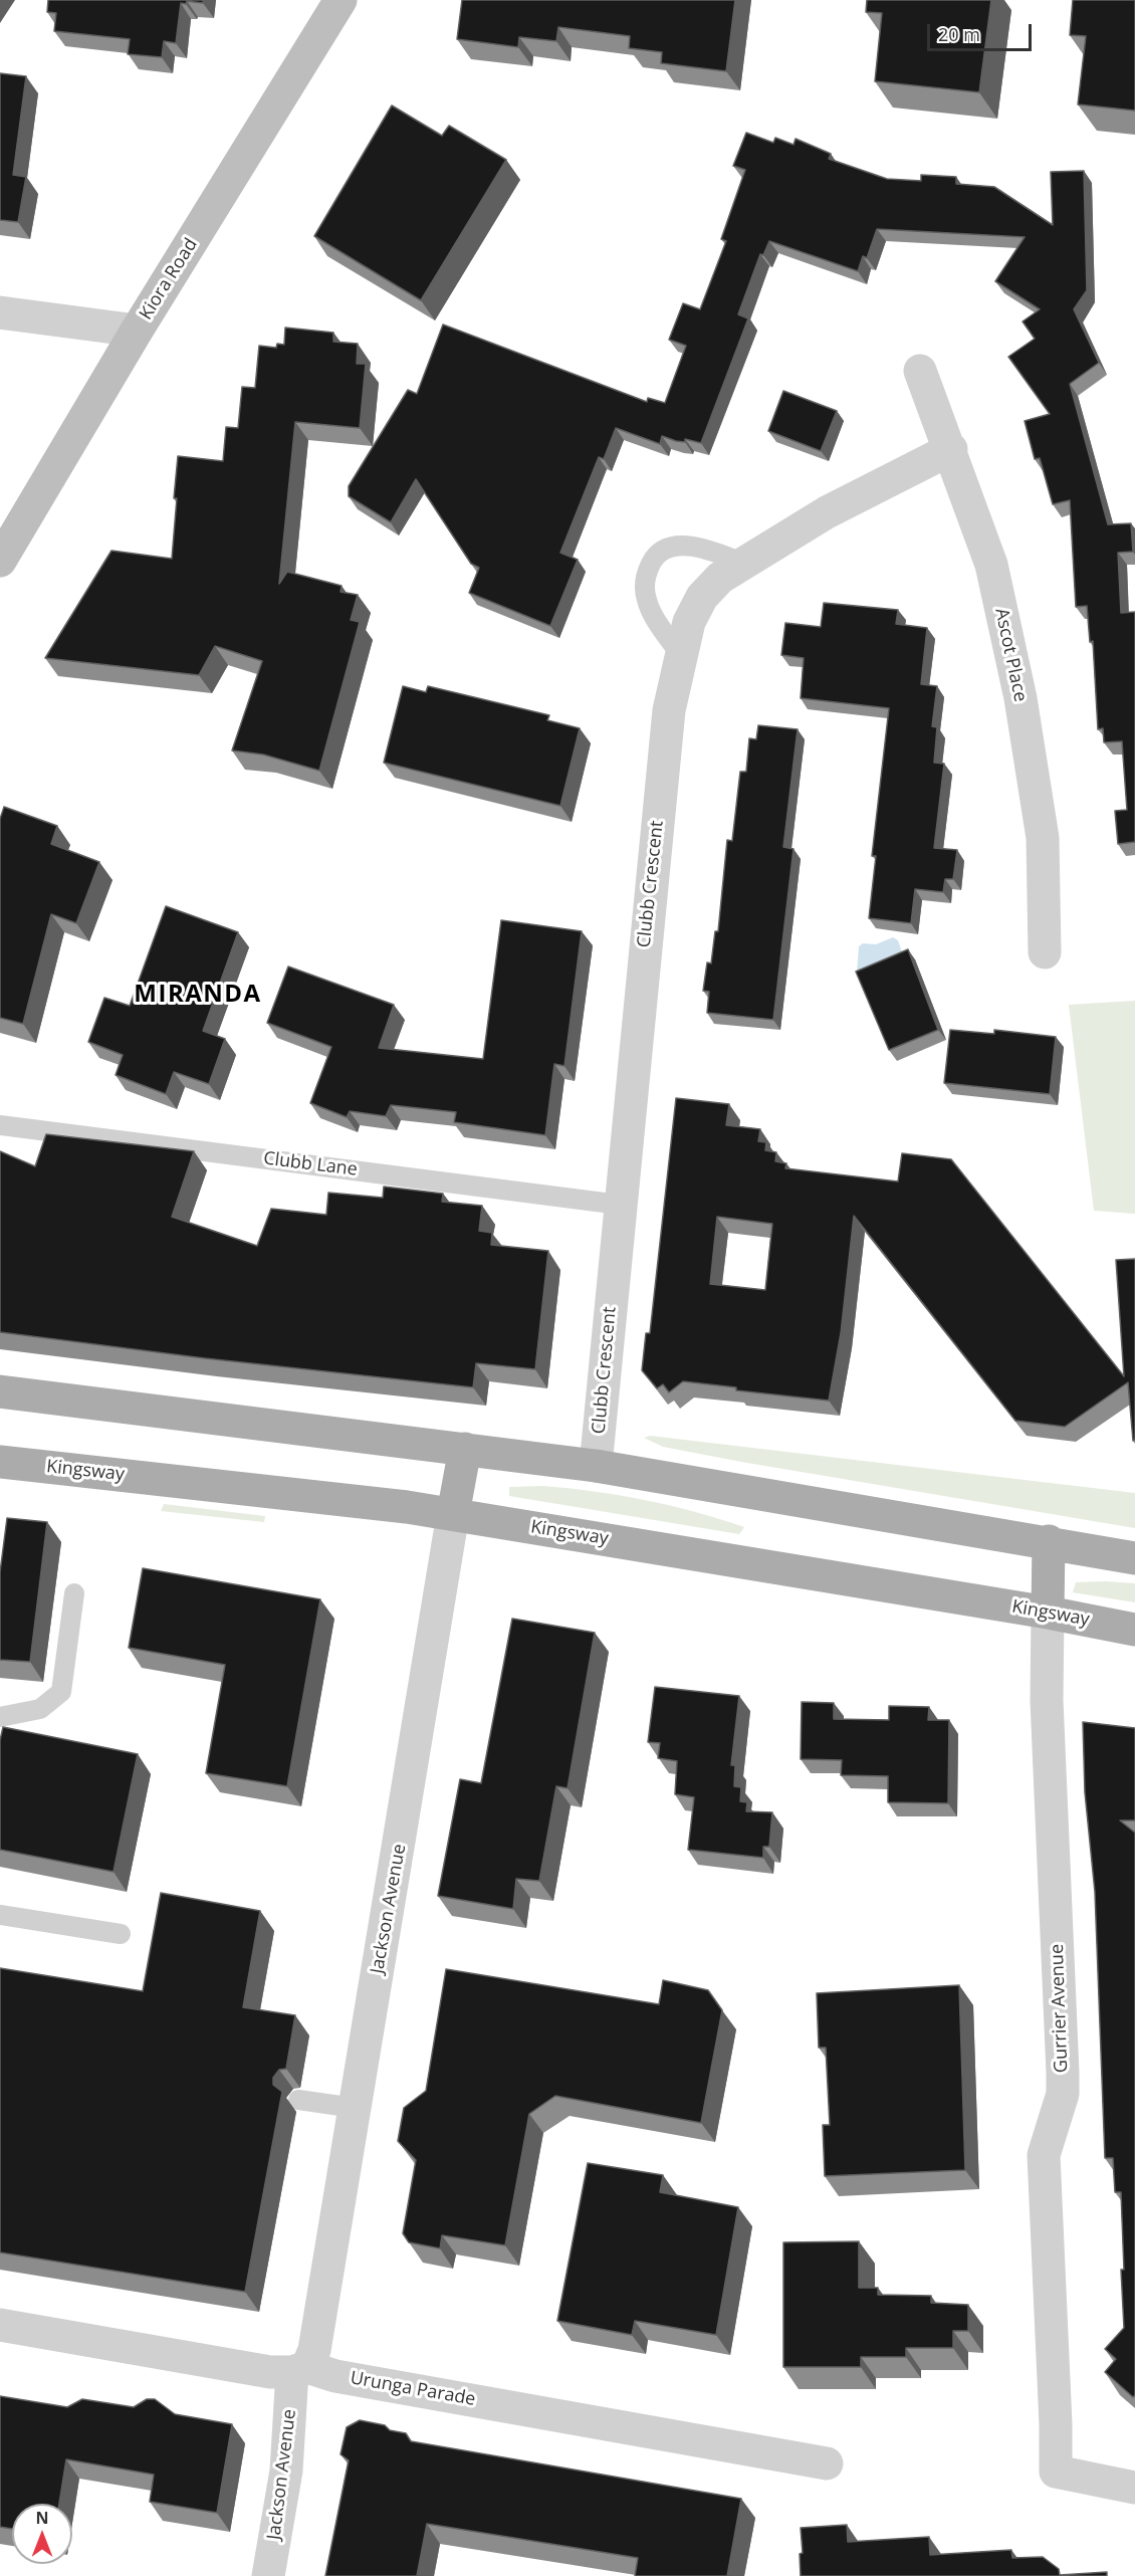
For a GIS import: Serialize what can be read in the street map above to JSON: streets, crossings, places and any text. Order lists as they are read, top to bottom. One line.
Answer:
{"streets":{"main road":["Kiora Road","Kingsway","Jackson Avenue","Gurrier Avenue"],"street":["Ascot Place","Clubb Crescent","Urunga Parade"],"lane":["Clubb Lane"]},"crossings":[["Ascot Place","Clubb Crescent"],["Clubb Crescent","Clubb Lane"],["Kingsway","Jackson Avenue"],["Kingsway","Gurrier Avenue"],["Jackson Avenue","Urunga Parade"]],"districts":["MIRANDA"],"scale_bar":"20 m","north":"top"}
